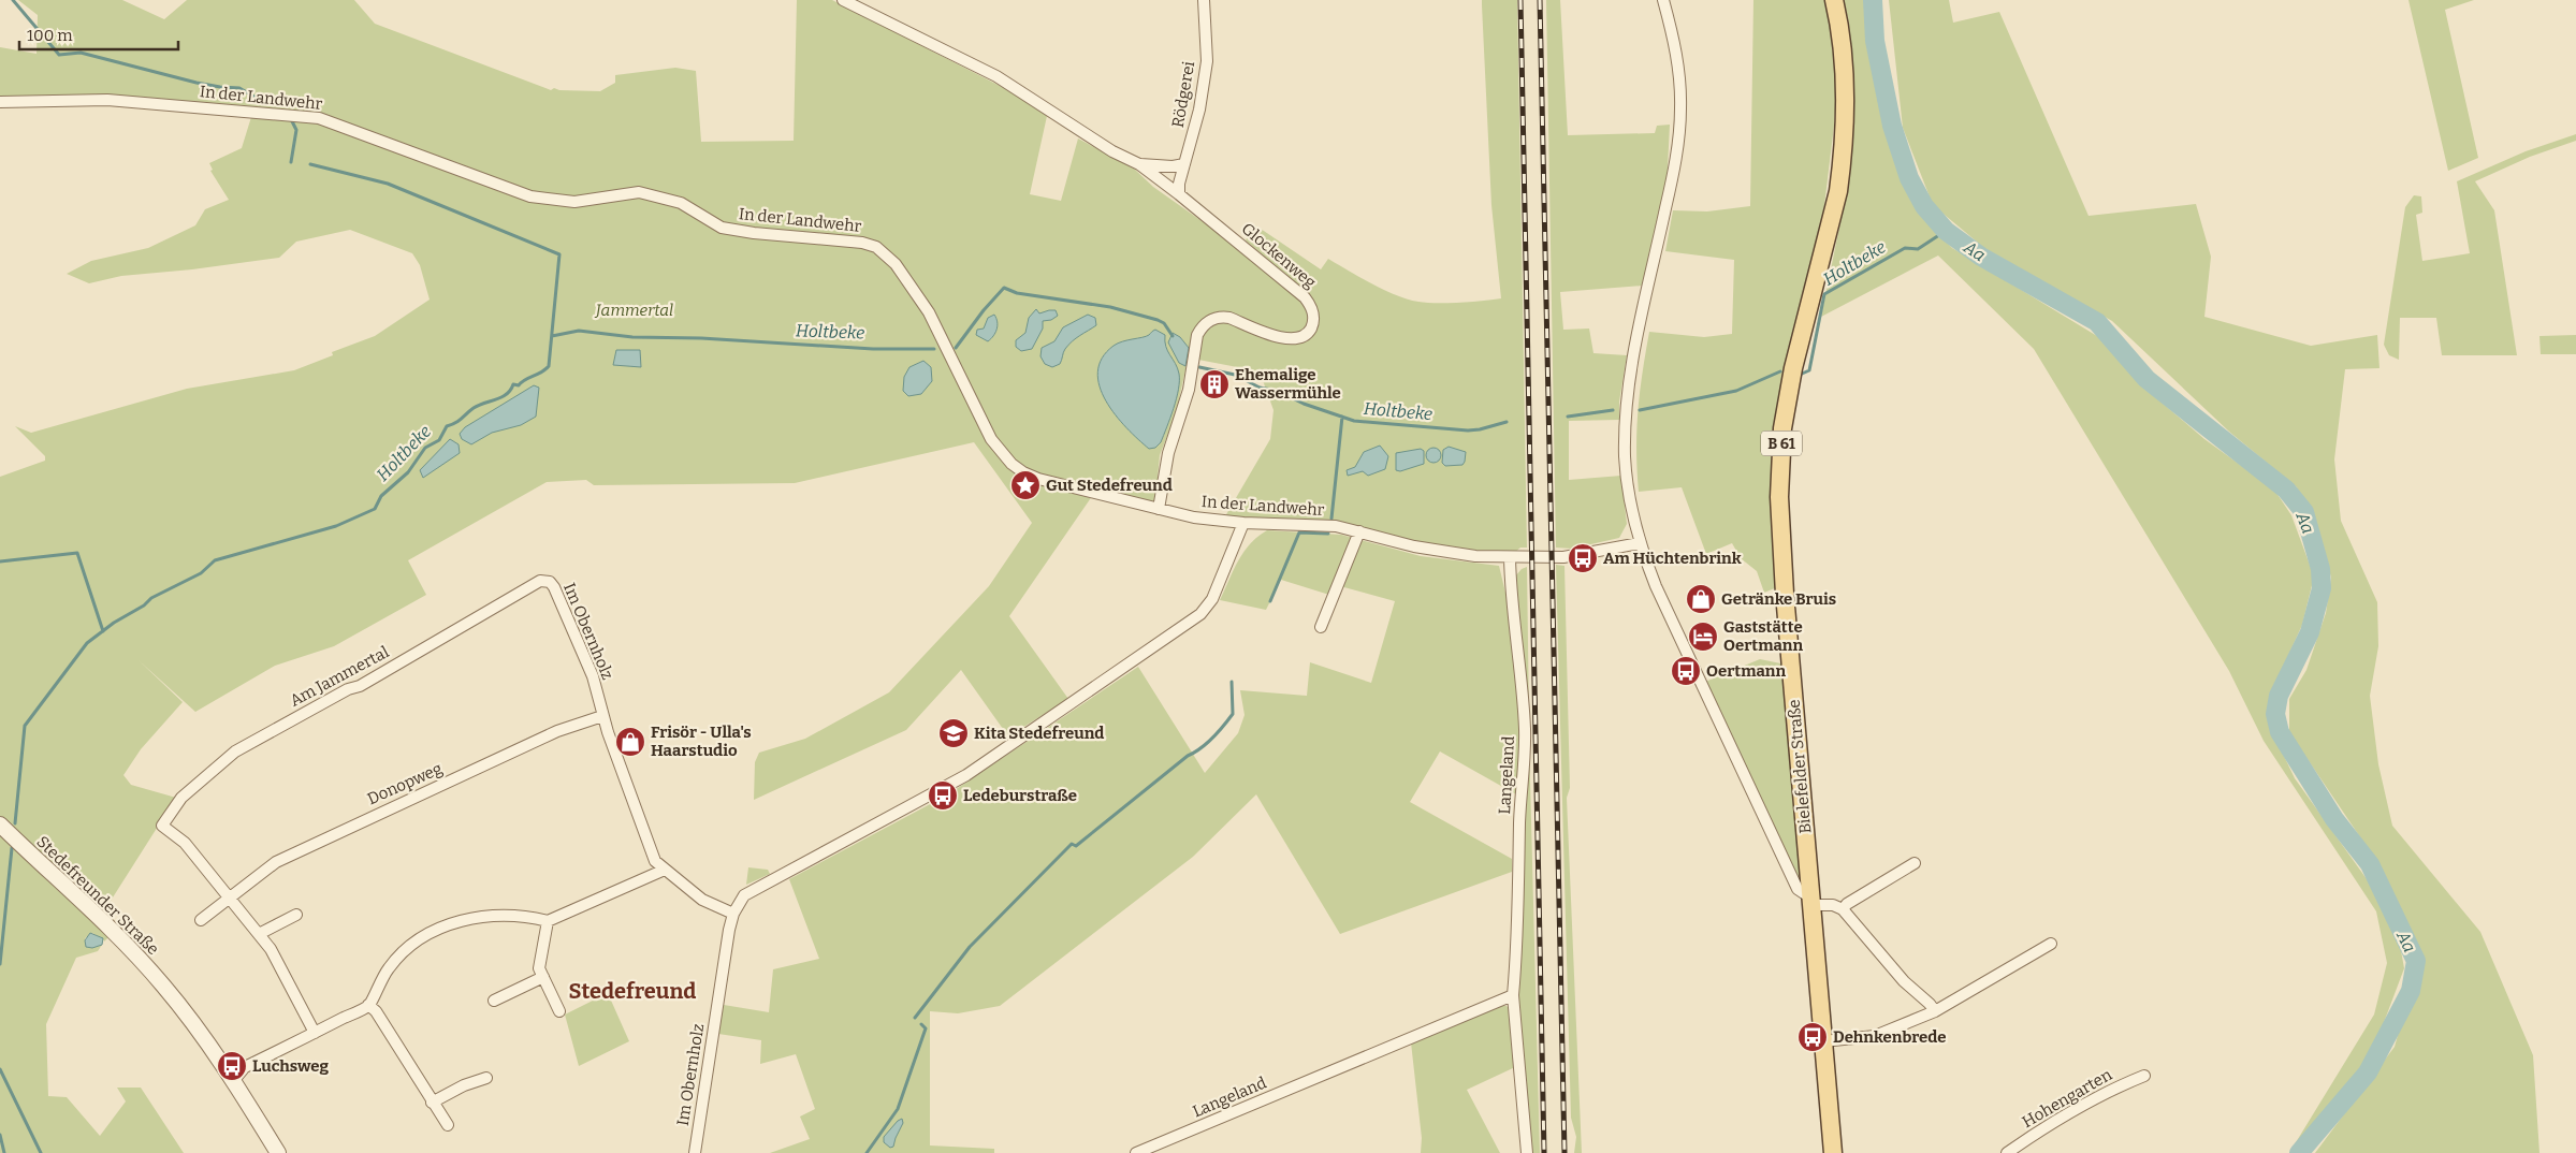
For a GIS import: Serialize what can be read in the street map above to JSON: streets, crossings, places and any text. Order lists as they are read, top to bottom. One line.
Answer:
{"streets":{"main road":["B 61","Bielefelder Straße"],"street":["Rödgerei","In der Landwehr","Glockenweg","Im Obernholz","Am Jammertal","Langeland","Donopweg","Stedefreunder Straße","Hohengarten"]},"crossings":[["Rödgerei","Glockenweg"],["In der Landwehr","Glockenweg"],["In der Landwehr","Langeland"],["Im Obernholz","Am Jammertal"],["Im Obernholz","Donopweg"],["Am Jammertal","Donopweg"]],"districts":["Stedefreund"],"water":["Aa","Holtbeke"],"parks":["Jammertal"],"places":{"building":["Ehemalige Wassermühle"],"place":["Gut Stedefreund"],"bus stop":["Am Hüchtenbrink","Oertmann","Ledeburstraße","Dehnkenbrede","Luchsweg"],"shop":["Getränke Bruis","Frisör - Ulla's Haarstudio"],"hotel":["Gaststätte Oertmann"],"school or university":["Kita Stedefreund"]},"scale_bar":"100 m"}
